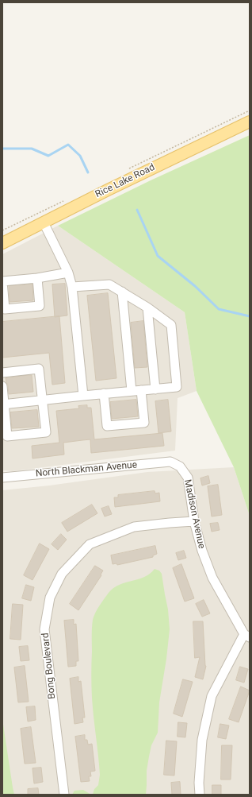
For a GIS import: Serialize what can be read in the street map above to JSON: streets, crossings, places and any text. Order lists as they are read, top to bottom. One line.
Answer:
{"streets":{"main road":["Rice Lake Road"],"street":["North Blackman Avenue","Madison Avenue","Bong Boulevard"]},"crossings":[["North Blackman Avenue","Madison Avenue"],["Madison Avenue","Bong Boulevard"]]}
